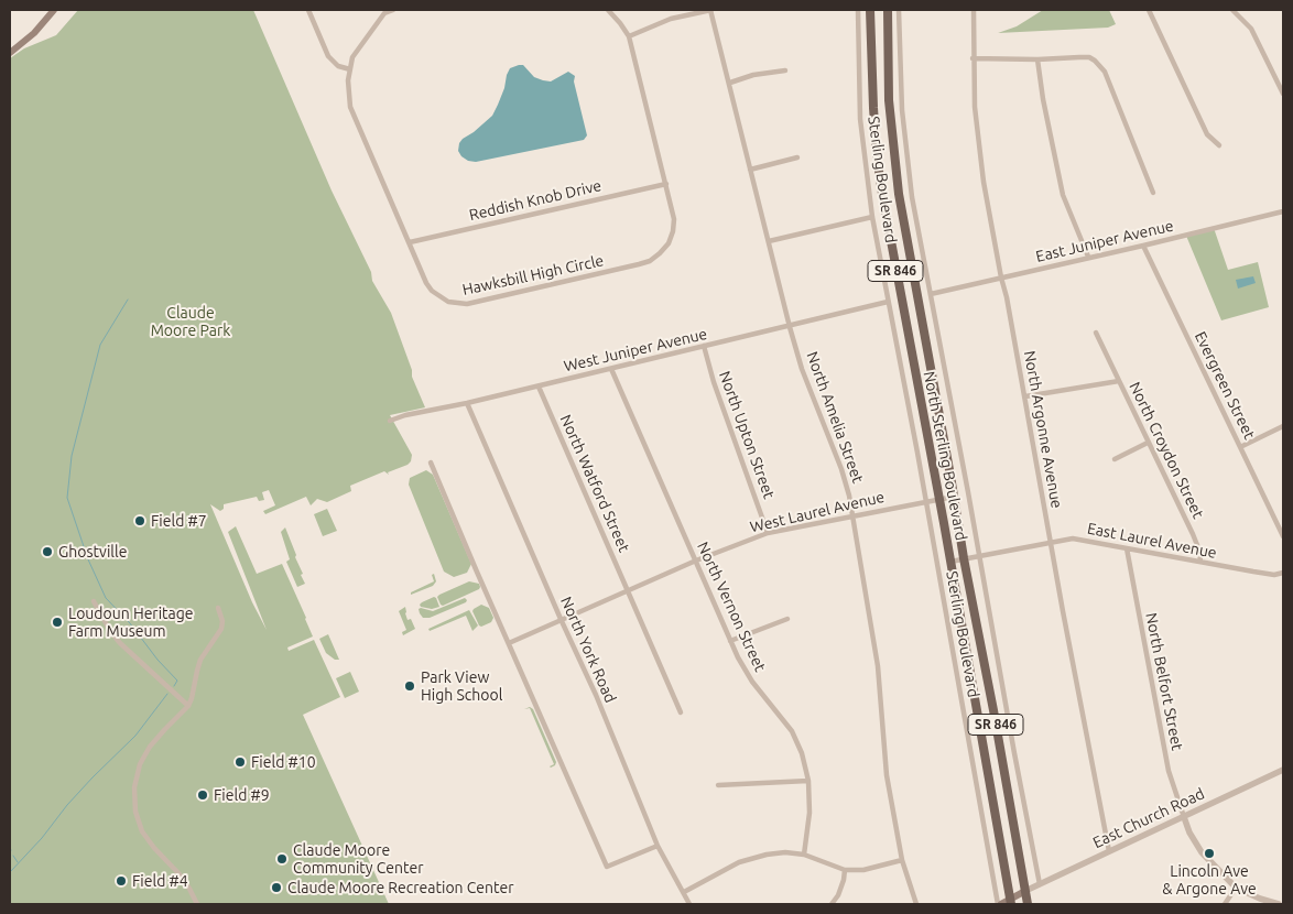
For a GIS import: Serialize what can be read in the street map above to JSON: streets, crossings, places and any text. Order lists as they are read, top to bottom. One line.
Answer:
{"streets":{"main road":["SR 846","North Sterling Boulevard"],"street":["Sterling Boulevard","Reddish Knob Drive","East Juniper Avenue","Hawksbill High Circle","West Juniper Avenue","Evergreen Street","North Amelia Street","North Argonne Avenue","North Upton Street","North Croydon Street","North Watford Street","West Laurel Avenue","East Laurel Avenue","North Vernon Street","North York Road","North Belfort Street","East Church Road"]},"crossings":[["Sterling Boulevard","East Juniper Avenue"],["Sterling Boulevard","West Juniper Avenue"],["Sterling Boulevard","West Laurel Avenue"],["Sterling Boulevard","East Laurel Avenue"],["Sterling Boulevard","East Church Road"],["Reddish Knob Drive","Hawksbill High Circle"],["East Juniper Avenue","Evergreen Street"],["East Juniper Avenue","North Argonne Avenue"],["West Juniper Avenue","North Amelia Street"],["West Juniper Avenue","North Upton Street"],["West Juniper Avenue","North Watford Street"],["West Juniper Avenue","North Vernon Street"],["West Juniper Avenue","North York Road"],["North Amelia Street","West Laurel Avenue"],["North Argonne Avenue","East Laurel Avenue"],["North Argonne Avenue","East Church Road"],["North Upton Street","West Laurel Avenue"],["North Croydon Street","East Laurel Avenue"],["North Sterling Boulevard","West Laurel Avenue"],["North Sterling Boulevard","East Laurel Avenue"],["North Sterling Boulevard","East Church Road"],["North Watford Street","West Laurel Avenue"],["West Laurel Avenue","North Vernon Street"],["West Laurel Avenue","North York Road"],["East Laurel Avenue","North Belfort Street"],["North Belfort Street","East Church Road"]],"parks":["Claude Moore Park"],"places":["Field #7","Ghostville","Loudoun Heritage Farm Museum","Park View High School","Field #10","Field #9","Lincoln Ave & Argone Ave","Claude Moore Community Center","Field #4","Claude Moore Recreation Center"]}
